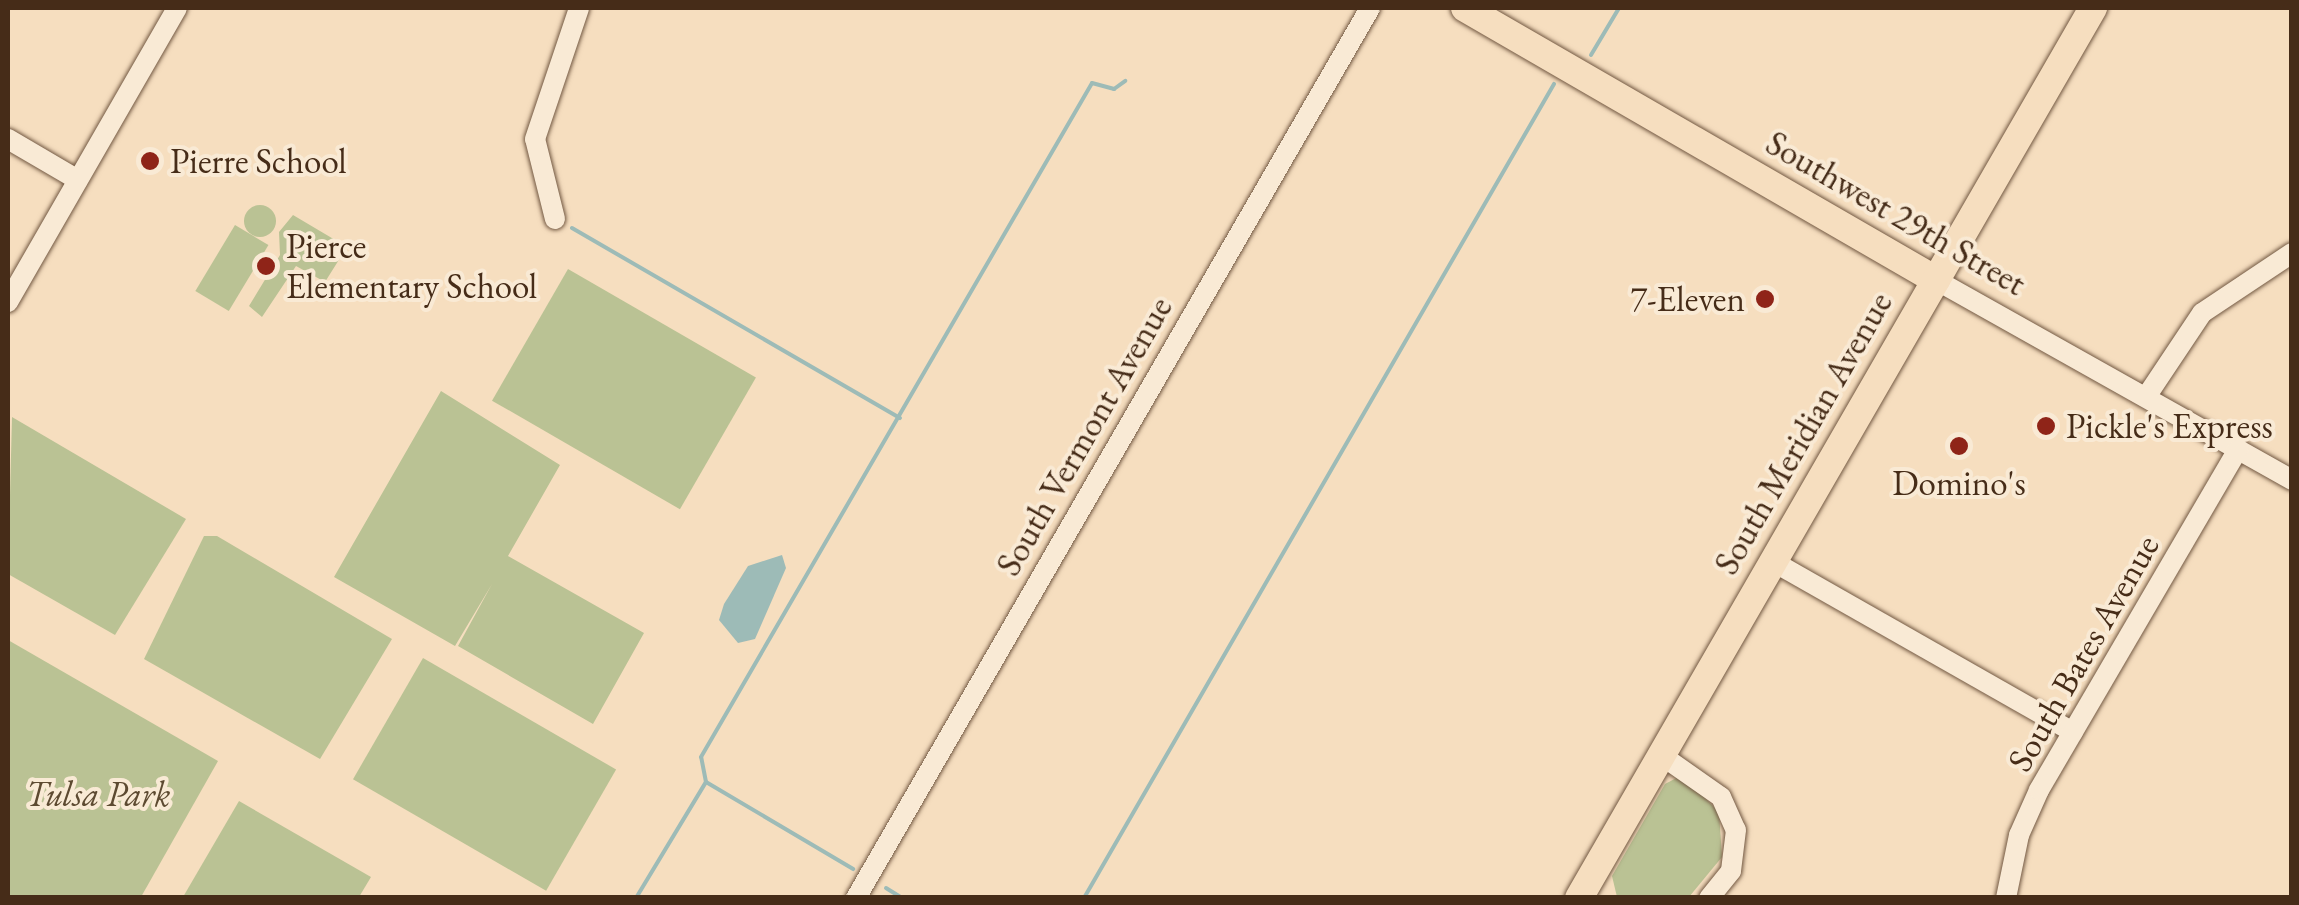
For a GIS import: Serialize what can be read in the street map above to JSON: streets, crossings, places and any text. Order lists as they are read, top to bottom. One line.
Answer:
{"streets":{"main road":["Southwest 29th Street","South Meridian Avenue"],"street":["South Vermont Avenue","South Bates Avenue"]},"crossings":[["Southwest 29th Street","South Meridian Avenue"],["Southwest 29th Street","South Bates Avenue"]],"parks":["Tulsa Park"],"places":["Pierre School","Pierce Elementary School","7-Eleven","Pickle's Express","Domino's"]}
